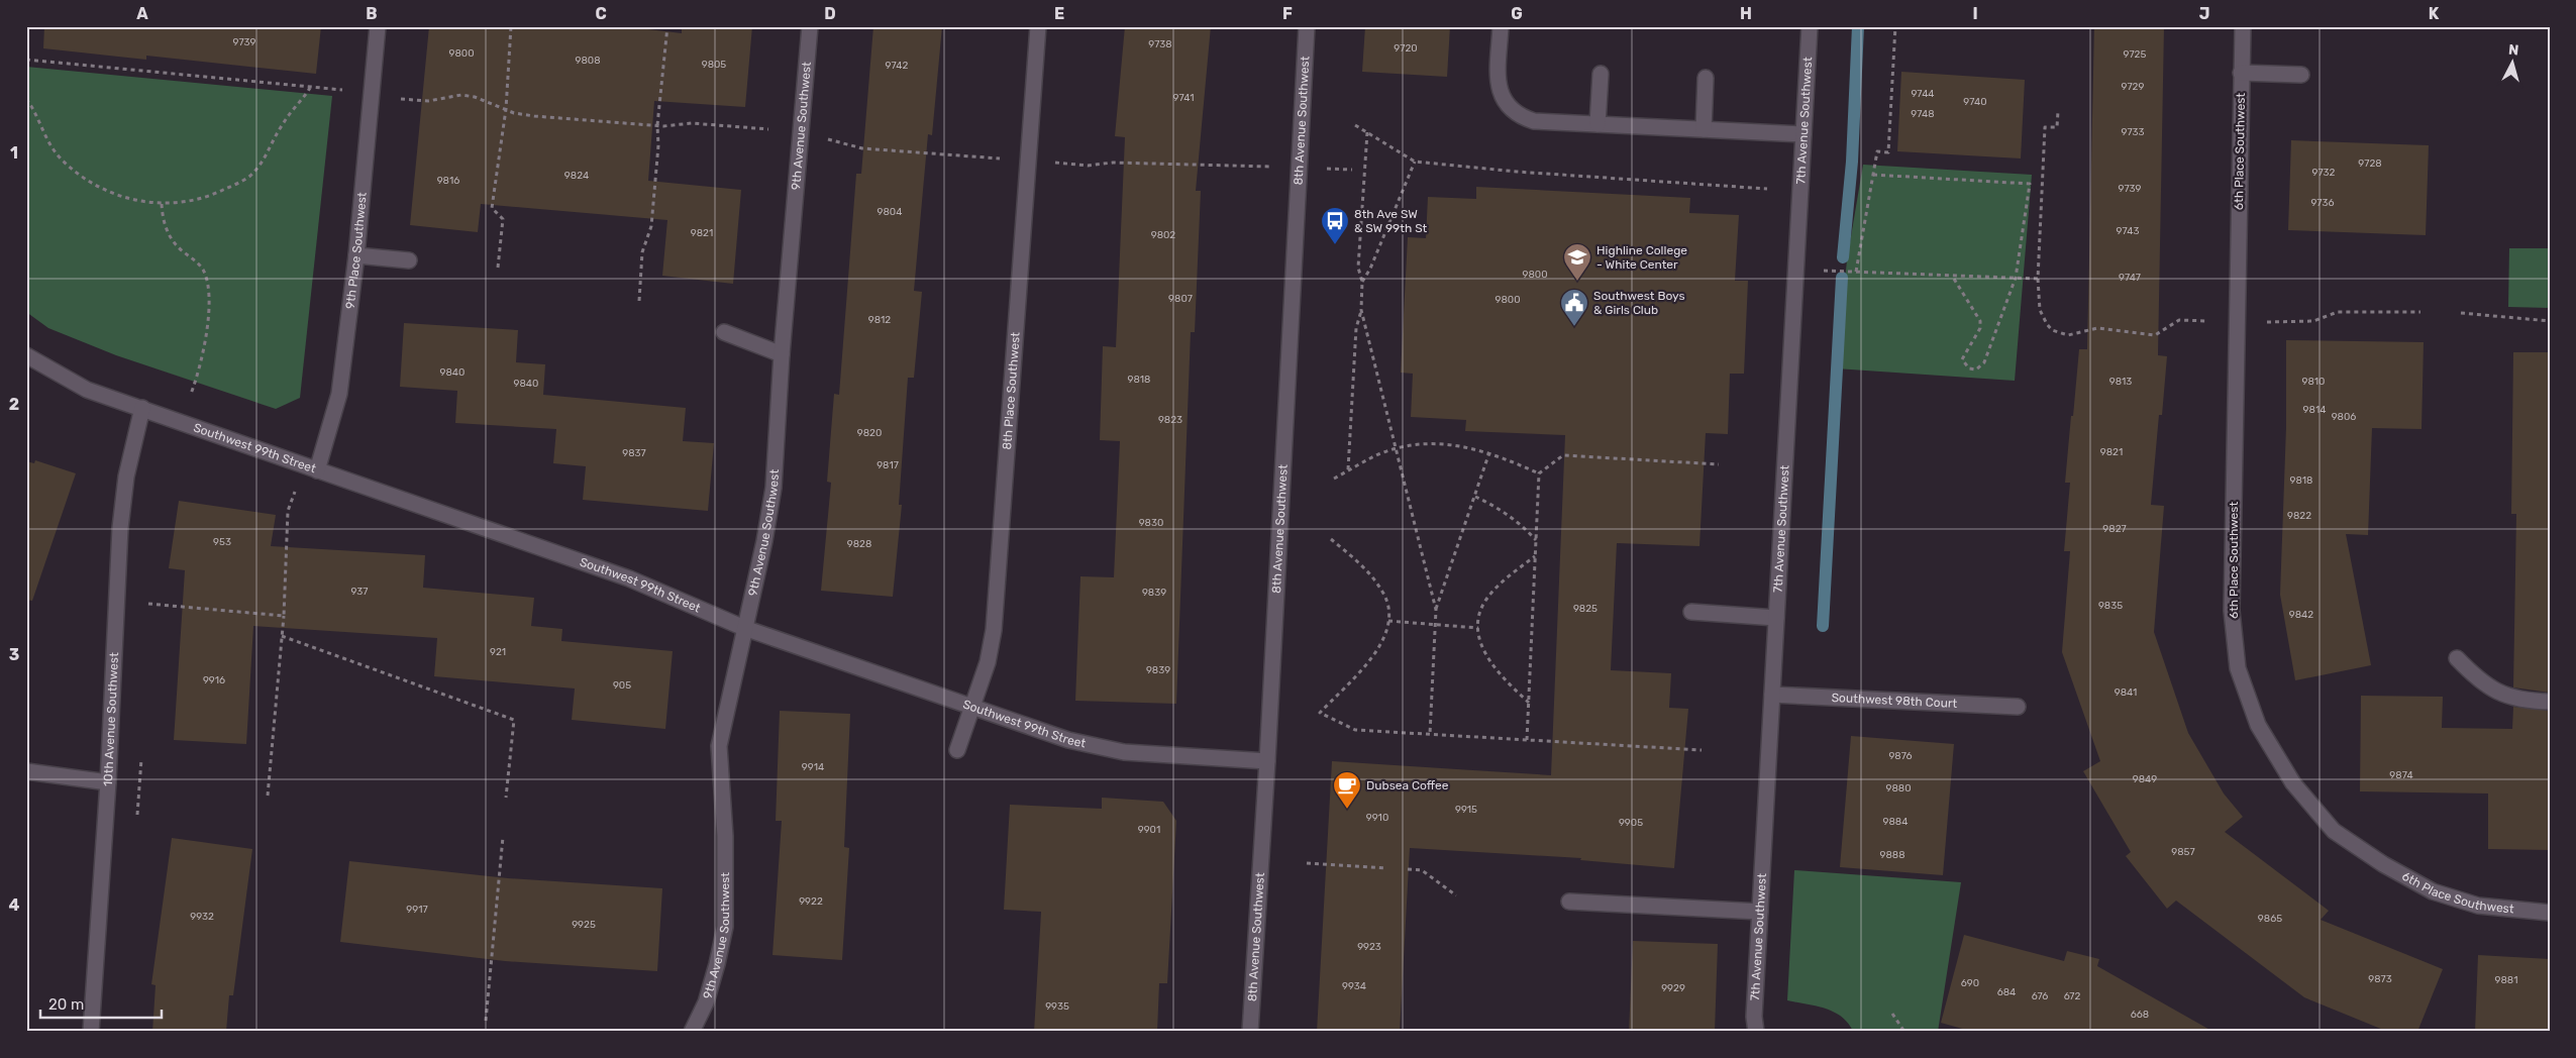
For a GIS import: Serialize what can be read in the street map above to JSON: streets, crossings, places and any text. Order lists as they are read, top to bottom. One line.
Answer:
{"streets":{"street":["8th Avenue Southwest","7th Avenue Southwest","9th Avenue Southwest","6th Place Southwest","9th Place Southwest","8th Place Southwest","Southwest 99th Street","Southwest 98th Court","10th Avenue Southwest"]},"crossings":[["8th Avenue Southwest","Southwest 99th Street"],["7th Avenue Southwest","Southwest 98th Court"],["9th Avenue Southwest","Southwest 99th Street"],["9th Place Southwest","Southwest 99th Street"],["8th Place Southwest","Southwest 99th Street"],["Southwest 99th Street","10th Avenue Southwest"]],"places":{"bus stop":["8th Ave SW & SW 99th St"],"school or university":["Highline College - White Center"],"public building":["Southwest Boys & Girls Club"],"cafe":["Dubsea Coffee"]},"house_numbers":["9739","9738","9720","9800","9725","9808","9805","9742","9729","9744","9741","9740","9748","9733","9728","9732","9824","9816","9739","9736","9804","9743","9821","9802","9800","9747","9807","9800","9812","9840","9818","9813","9810","9840","9814","9806","9823","9820","9821","9837","9817","9818","9822","9830","9827","953","9828","937","9839","9835","9825","9842","921","9839","9916","905","9841","9876","9914","9874","9849","9880","9915","9910","9884","9905","9901","9857","9888","9922","9917","9932","9865","9925","9923","9873","9881","690","9934","9929","684","676","672","9935","668"],"scale_bar":"20 m","north":"top","grid":{"columns":["A","B","C","D","E","F","G","H","I","J","K"],"rows":["1","2","3","4"]}}
